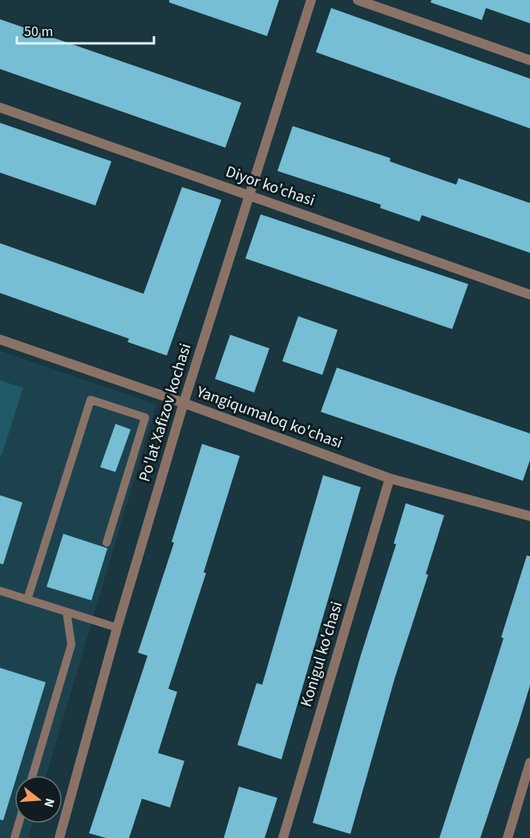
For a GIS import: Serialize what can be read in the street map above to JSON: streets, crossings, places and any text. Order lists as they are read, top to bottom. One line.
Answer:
{"streets":{"street":["Diyor ko'chasi","Po'lat Xafizov kochasi","Yangiqumaloq ko'chasi","Konigul ko'chasi"]},"crossings":[["Diyor ko'chasi","Po'lat Xafizov kochasi"],["Po'lat Xafizov kochasi","Yangiqumaloq ko'chasi"],["Yangiqumaloq ko'chasi","Konigul ko'chasi"]],"scale_bar":"50 m","north":"right"}
